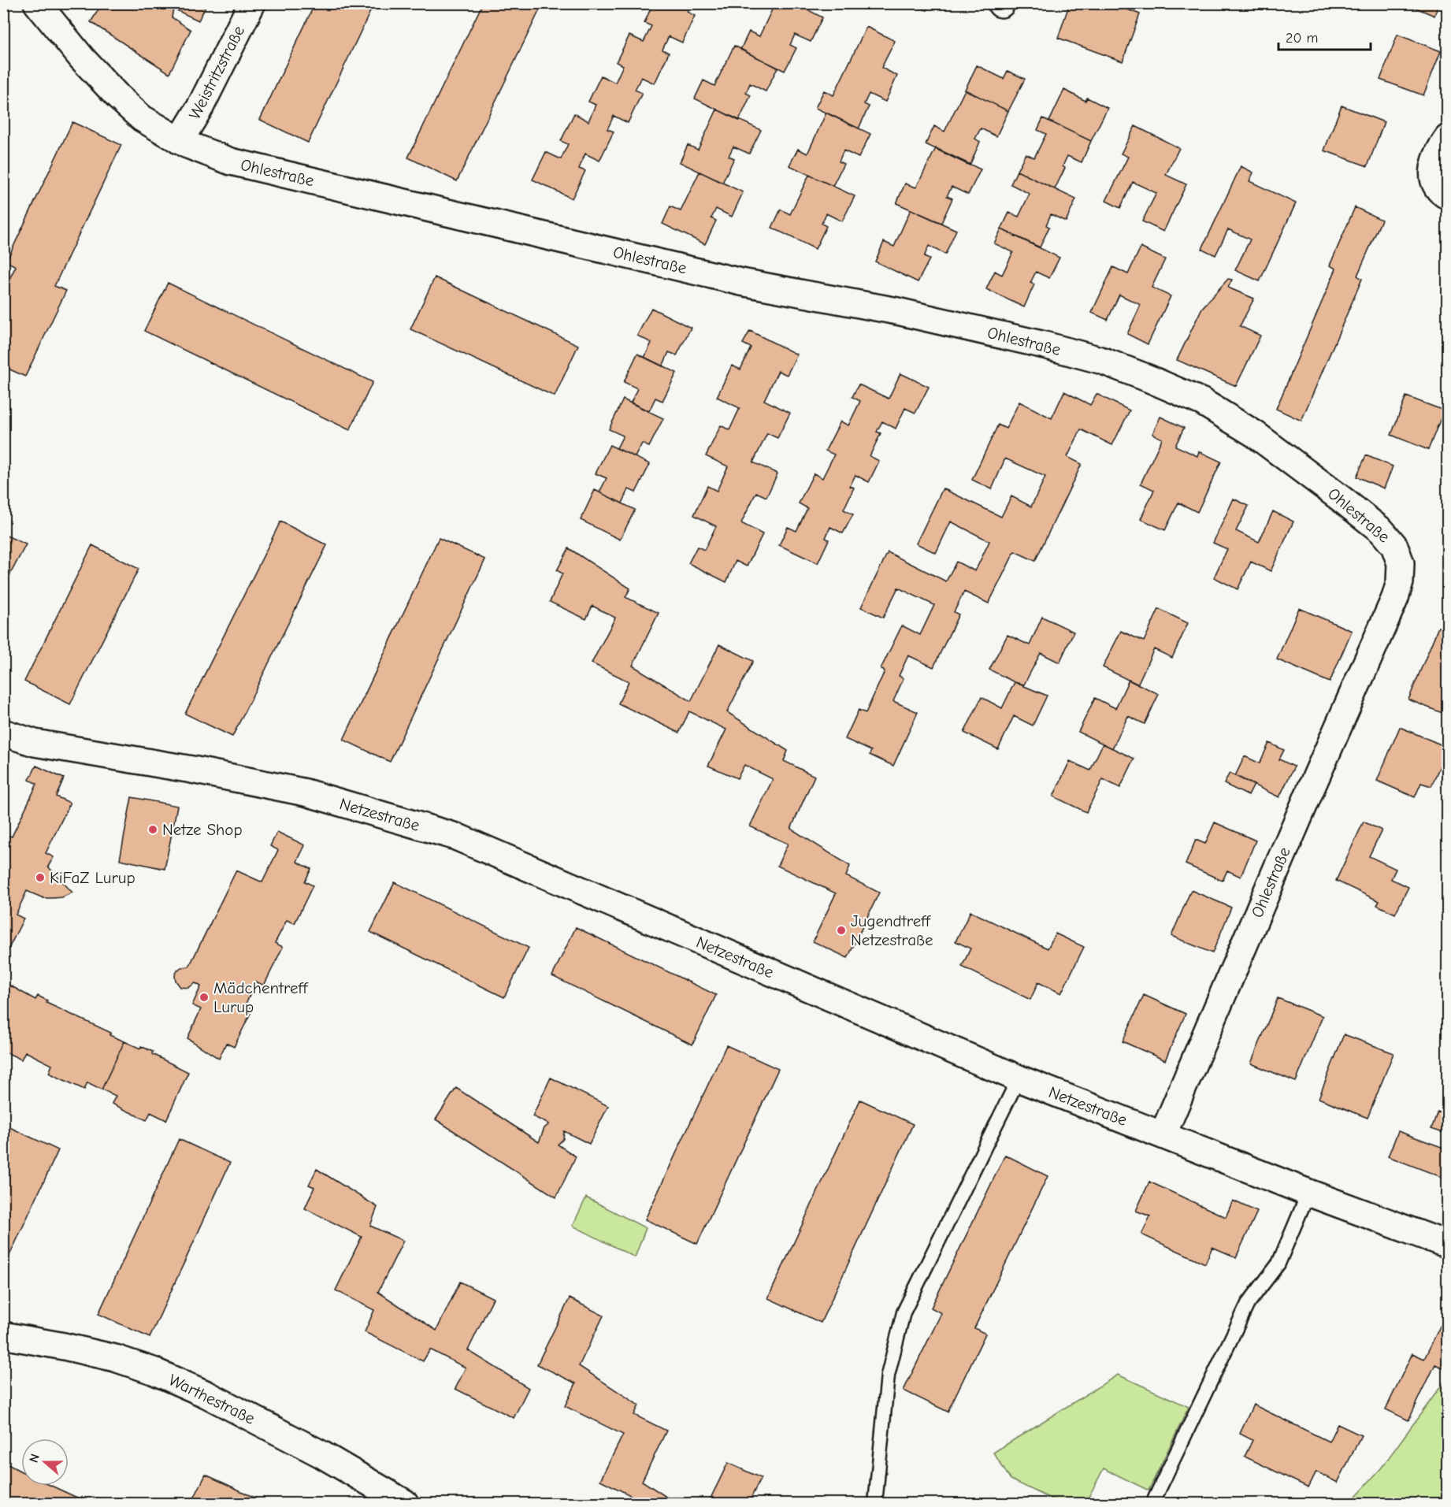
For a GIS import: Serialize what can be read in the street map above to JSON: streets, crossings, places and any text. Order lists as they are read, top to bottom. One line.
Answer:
{"streets":{"street":["Weistritzstraße","Ohlestraße","Netzestraße","Warthestraße"]},"crossings":[["Weistritzstraße","Ohlestraße"],["Ohlestraße","Netzestraße"]],"places":["Netze Shop","KiFaZ Lurup","Jugendtreff Netzestraße","Mädchentreff Lurup"],"scale_bar":"20 m","north":"left"}
